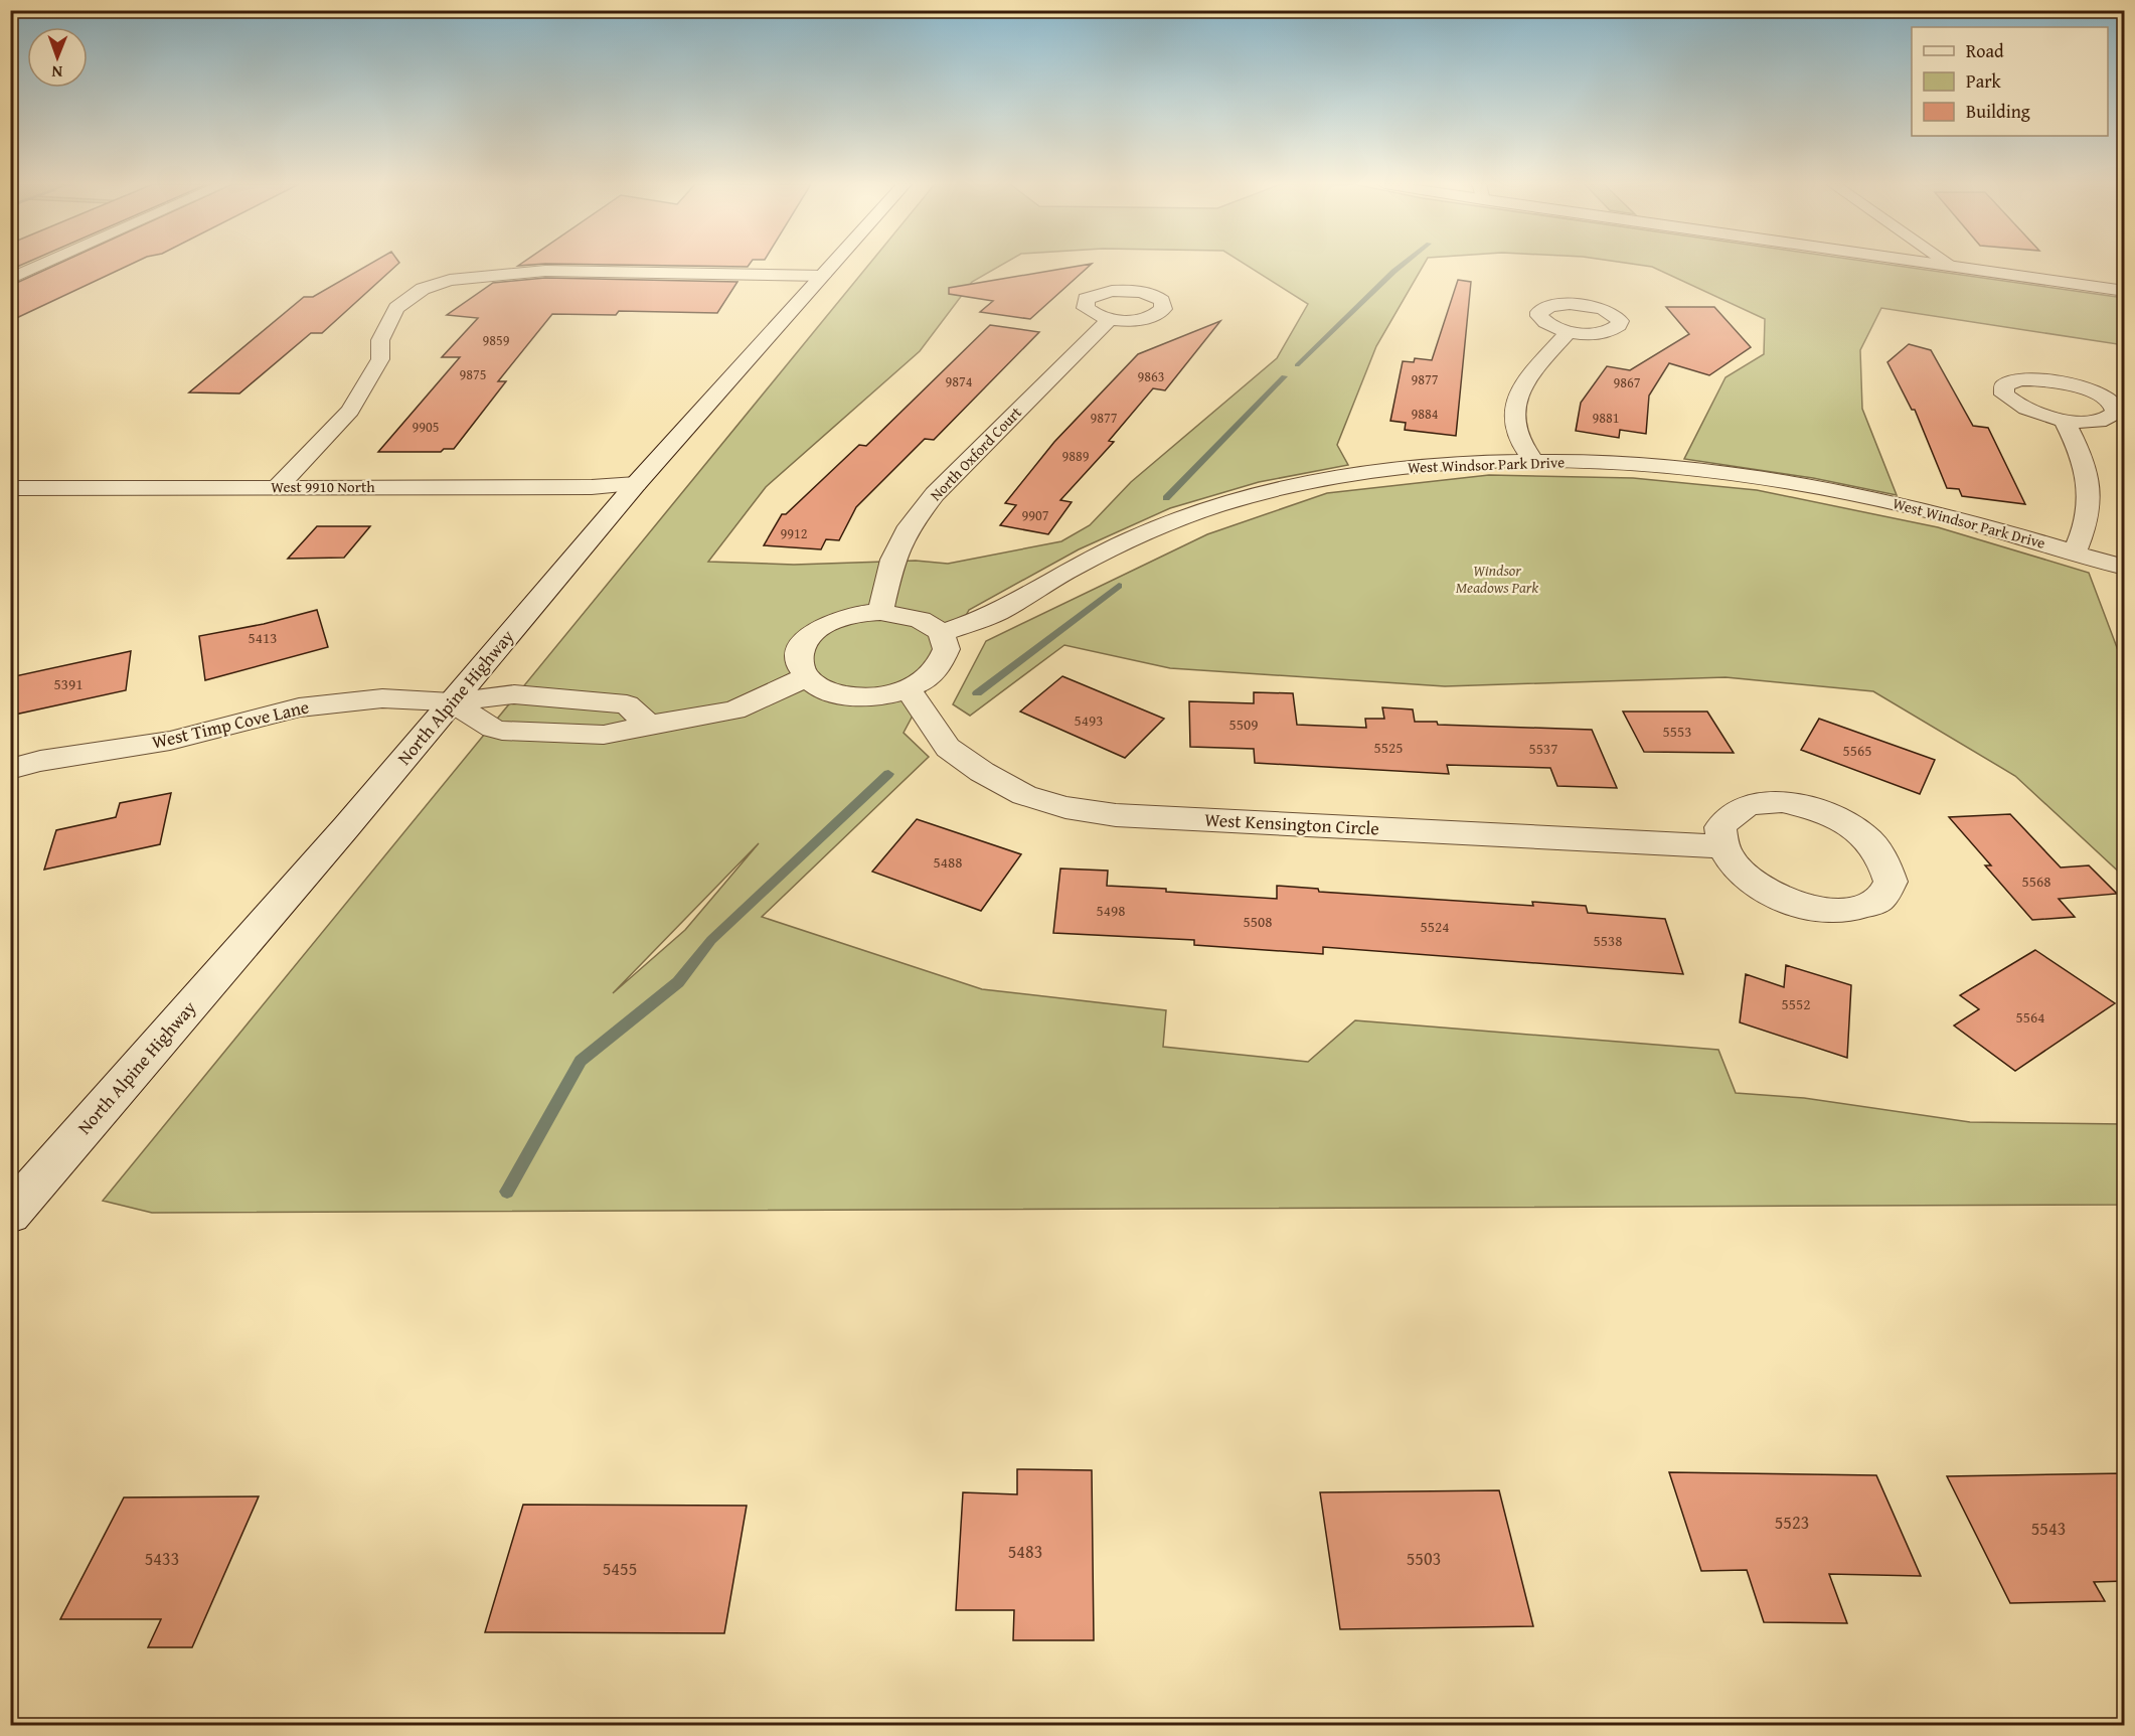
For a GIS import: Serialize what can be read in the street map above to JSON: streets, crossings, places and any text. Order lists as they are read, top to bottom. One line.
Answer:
{"streets":{"street":["North Oxford Court","West Windsor Park Drive","West 9910 North","North Alpine Highway","West Timp Cove Lane","West Kensington Circle"]},"crossings":[["North Oxford Court","West Windsor Park Drive"],["North Oxford Court","West Kensington Circle"],["West Windsor Park Drive","West Kensington Circle"],["West 9910 North","North Alpine Highway"],["North Alpine Highway","West Timp Cove Lane"]],"parks":["Windsor Meadows Park"],"house_numbers":["9859","9875","9863","9877","9874","9867","9884","9877","9881","9905","9889","9907","9912","5413","5391","5493","5509","5553","5525","5537","5565","5488","5568","5498","5508","5524","5538","5552","5564","5523","5543","5483","5433","5503","5455"],"legend":["Road","Park","Building"],"north":"bottom"}
